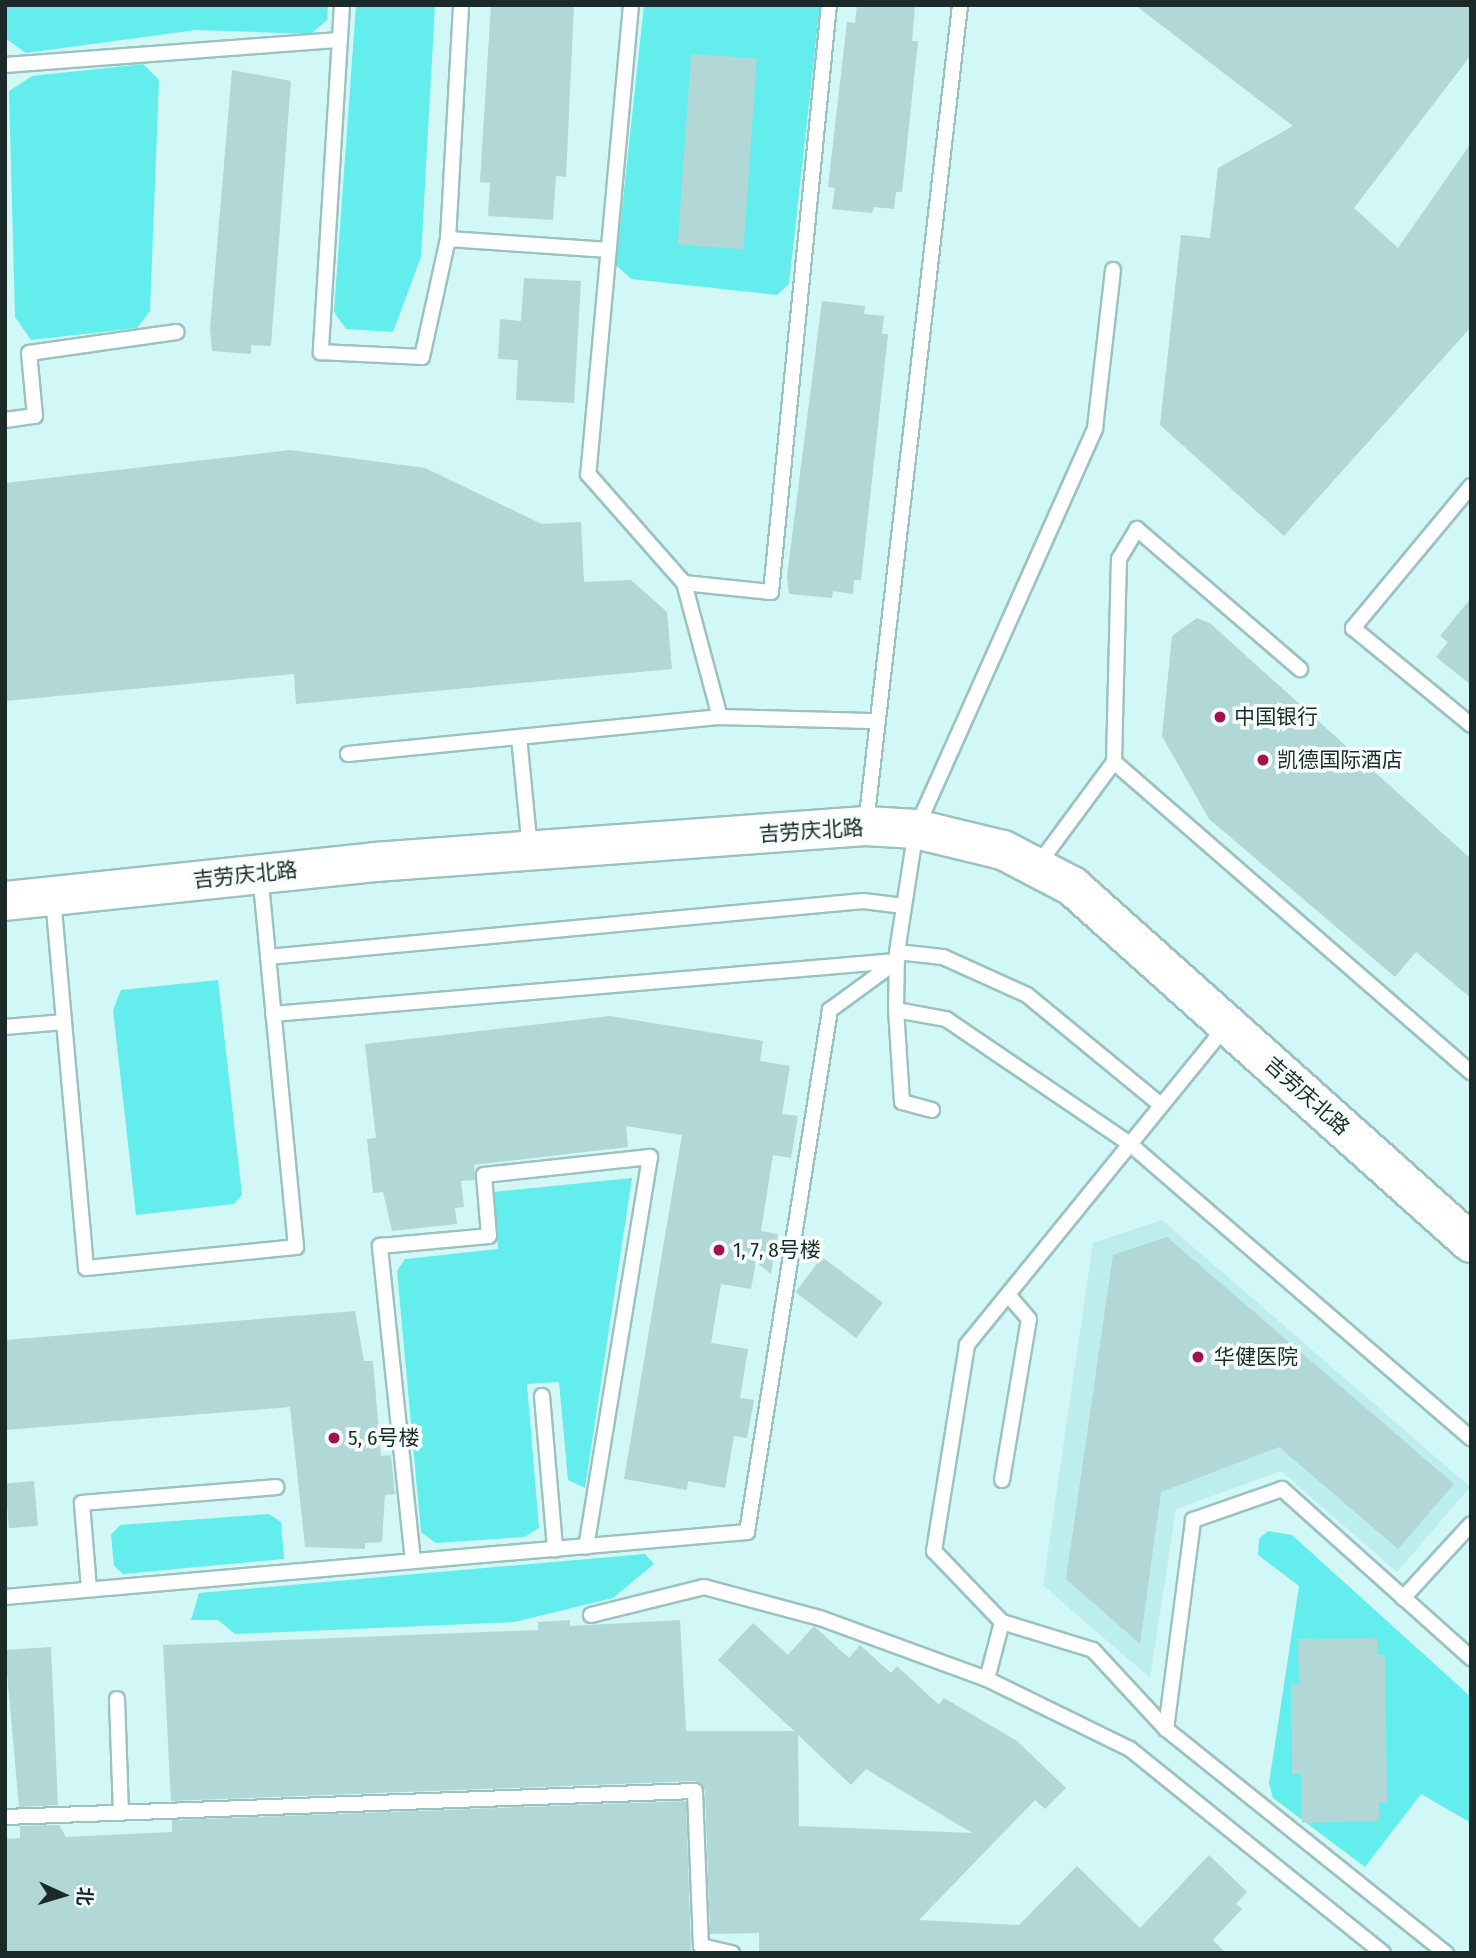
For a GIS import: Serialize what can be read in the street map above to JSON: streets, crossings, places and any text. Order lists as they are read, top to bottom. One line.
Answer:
{"streets":{"main road":["吉劳庆北路"]},"places":["中国银行","凯德国际酒店","1, 7, 8号楼","华健医院","5, 6号楼"],"north":"right"}
